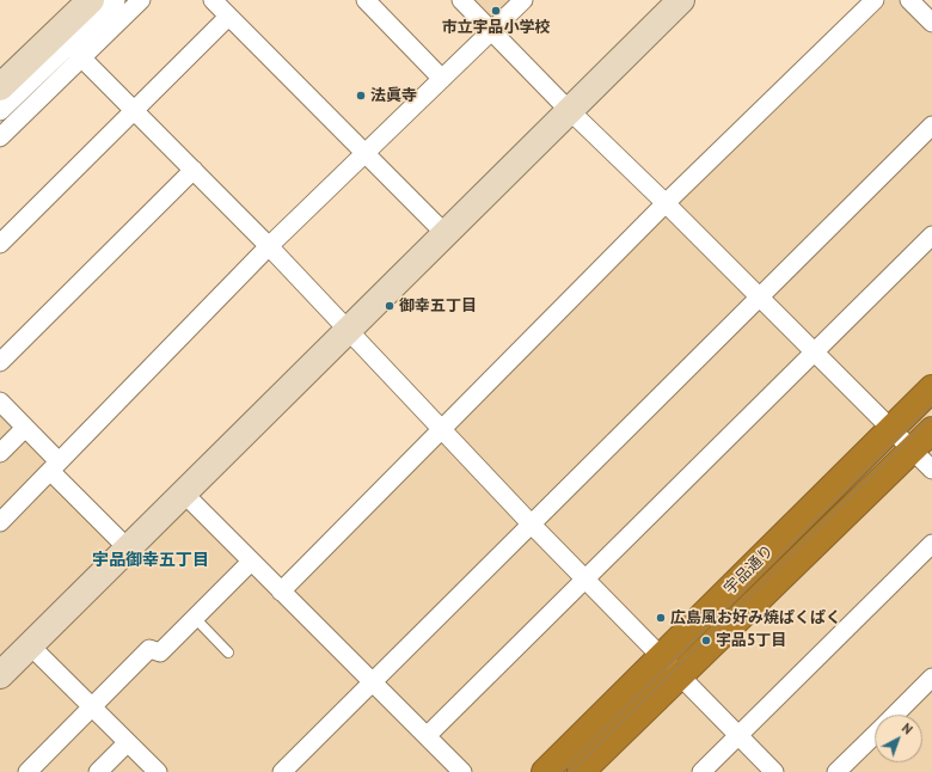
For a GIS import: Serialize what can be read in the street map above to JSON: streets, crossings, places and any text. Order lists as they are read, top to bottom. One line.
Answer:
{"streets":{"highway":["宇品通り"]},"districts":["宇品御幸五丁目"],"places":["市立宇品小学校","法眞寺","御幸五丁目","広島風お好み焼ぱくぱく","宇品5丁目"],"north":"top right"}
